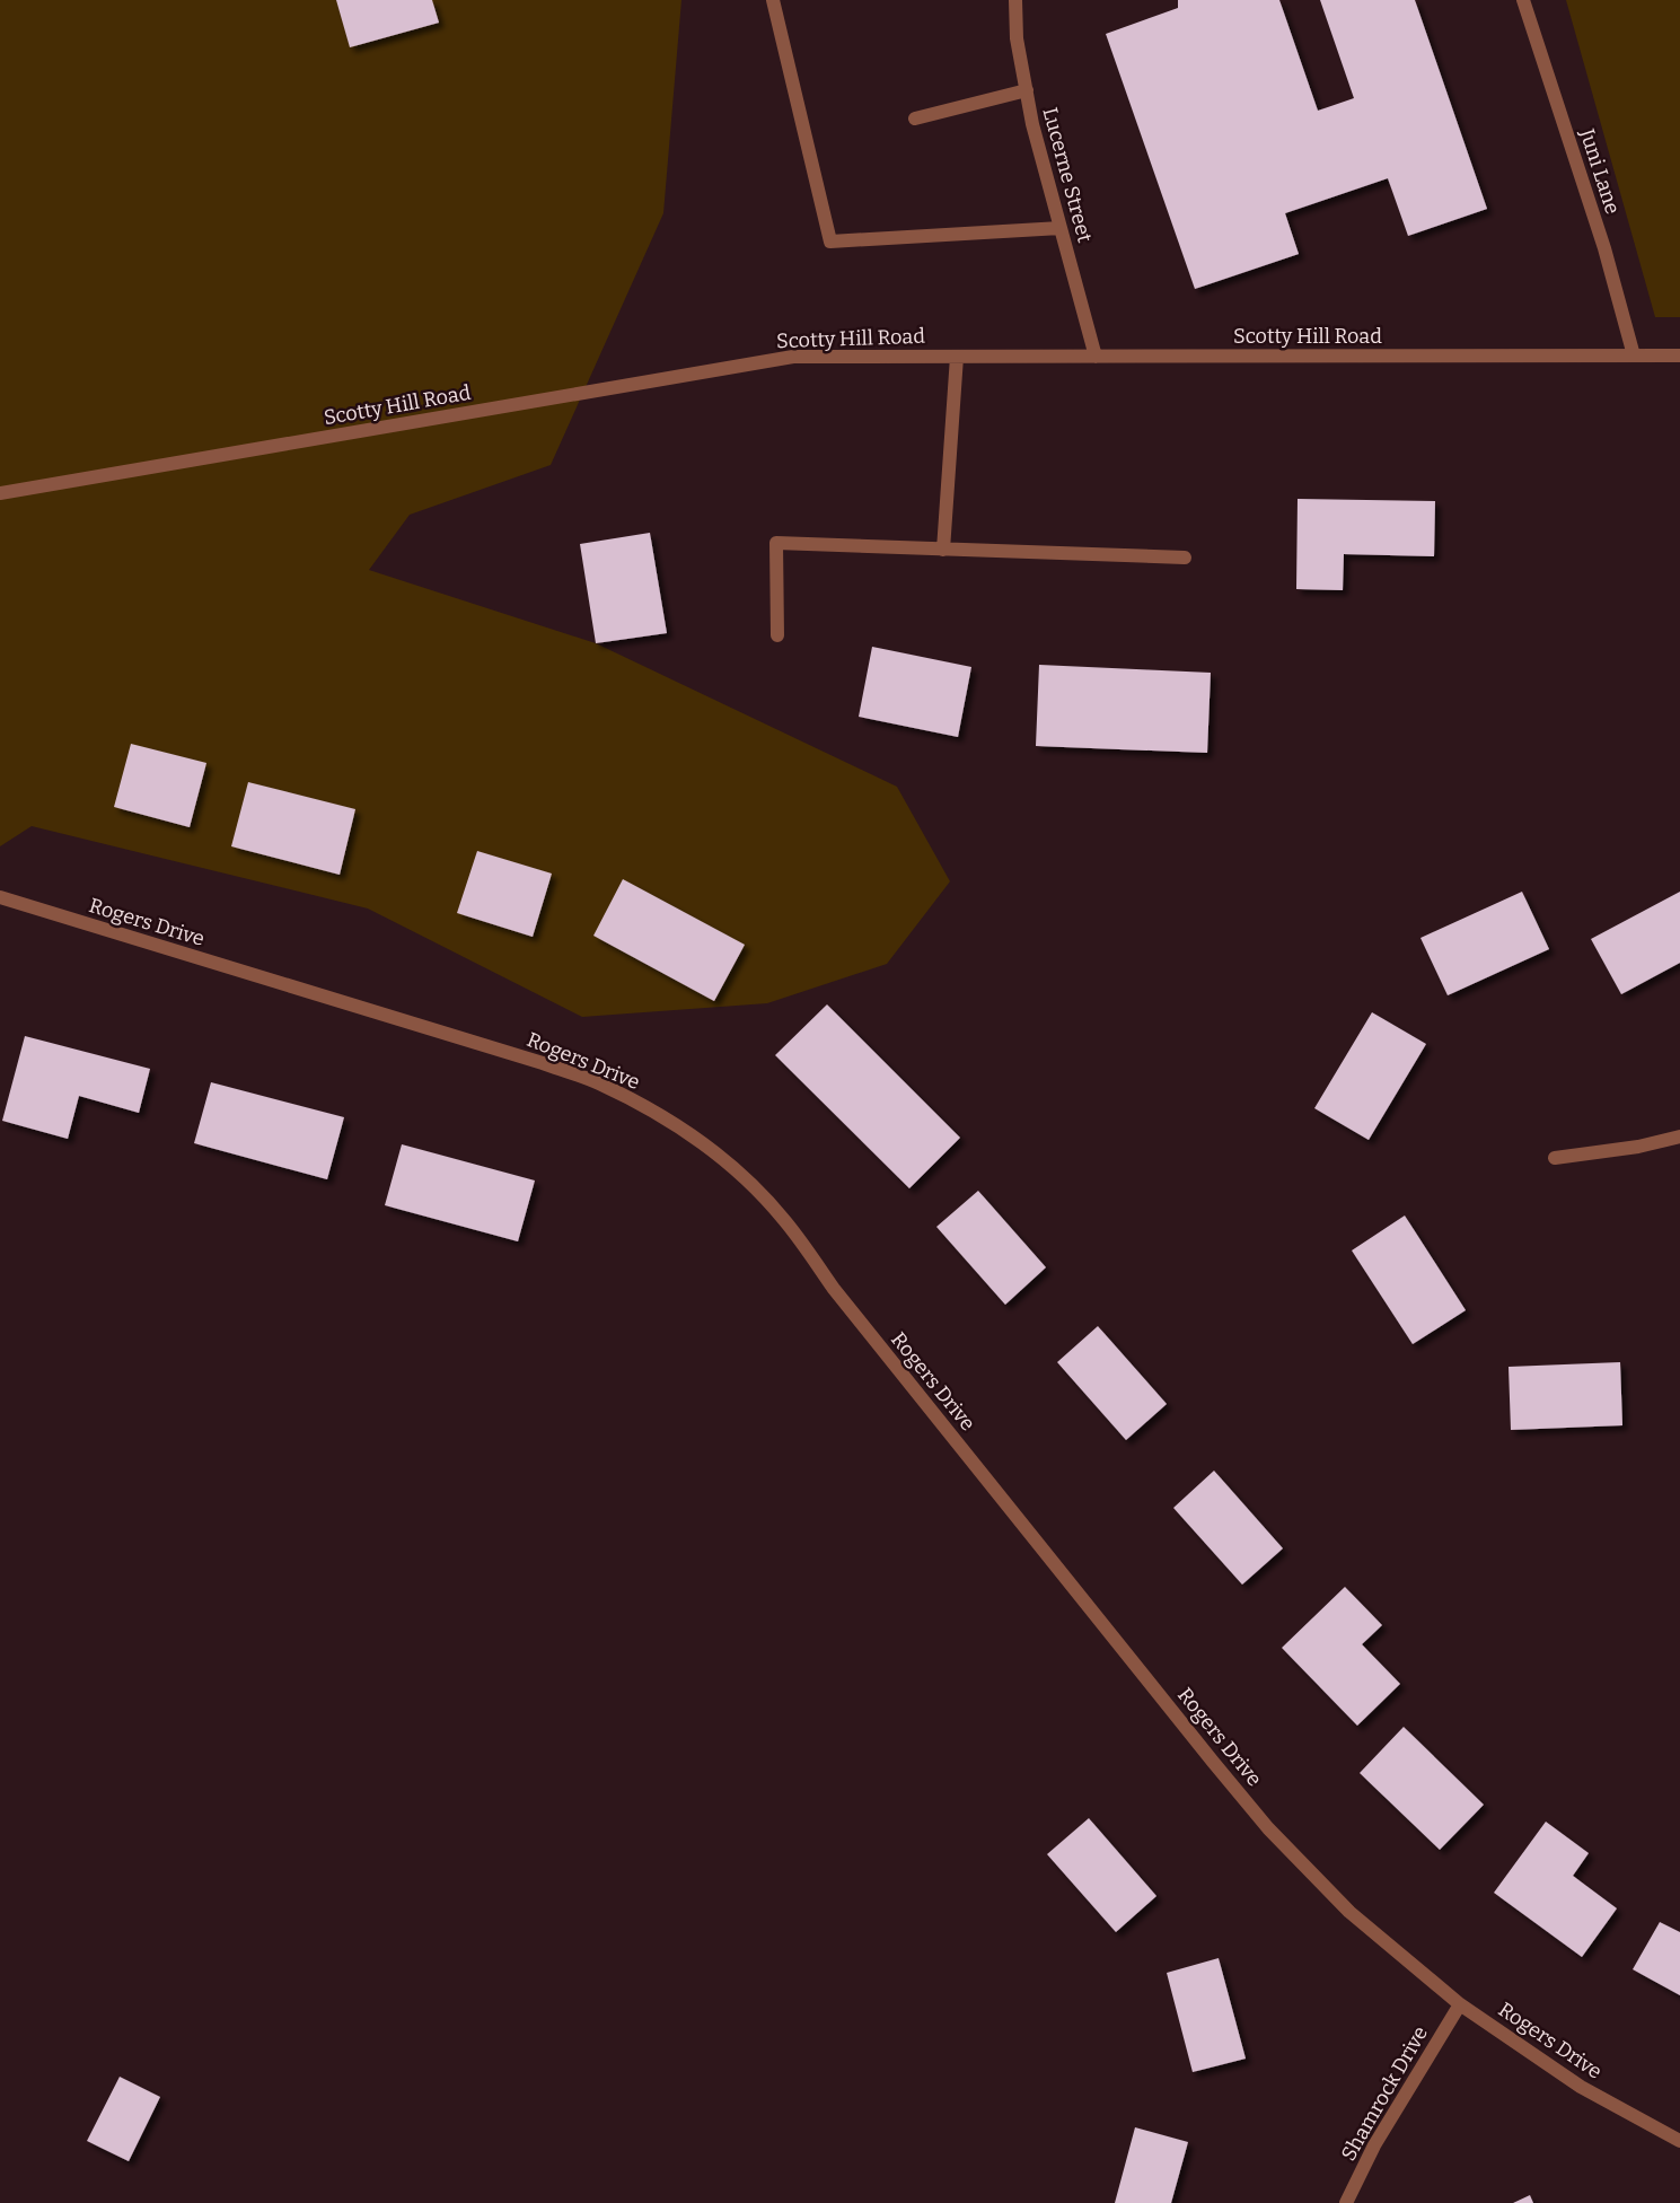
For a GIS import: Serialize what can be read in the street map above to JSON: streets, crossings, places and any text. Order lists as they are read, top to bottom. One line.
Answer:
{"streets":{"street":["Juni Lane","Lucerne Street","Scotty Hill Road","Rogers Drive","Shamrock Drive"]},"crossings":[["Juni Lane","Scotty Hill Road"],["Lucerne Street","Scotty Hill Road"],["Rogers Drive","Shamrock Drive"]]}
